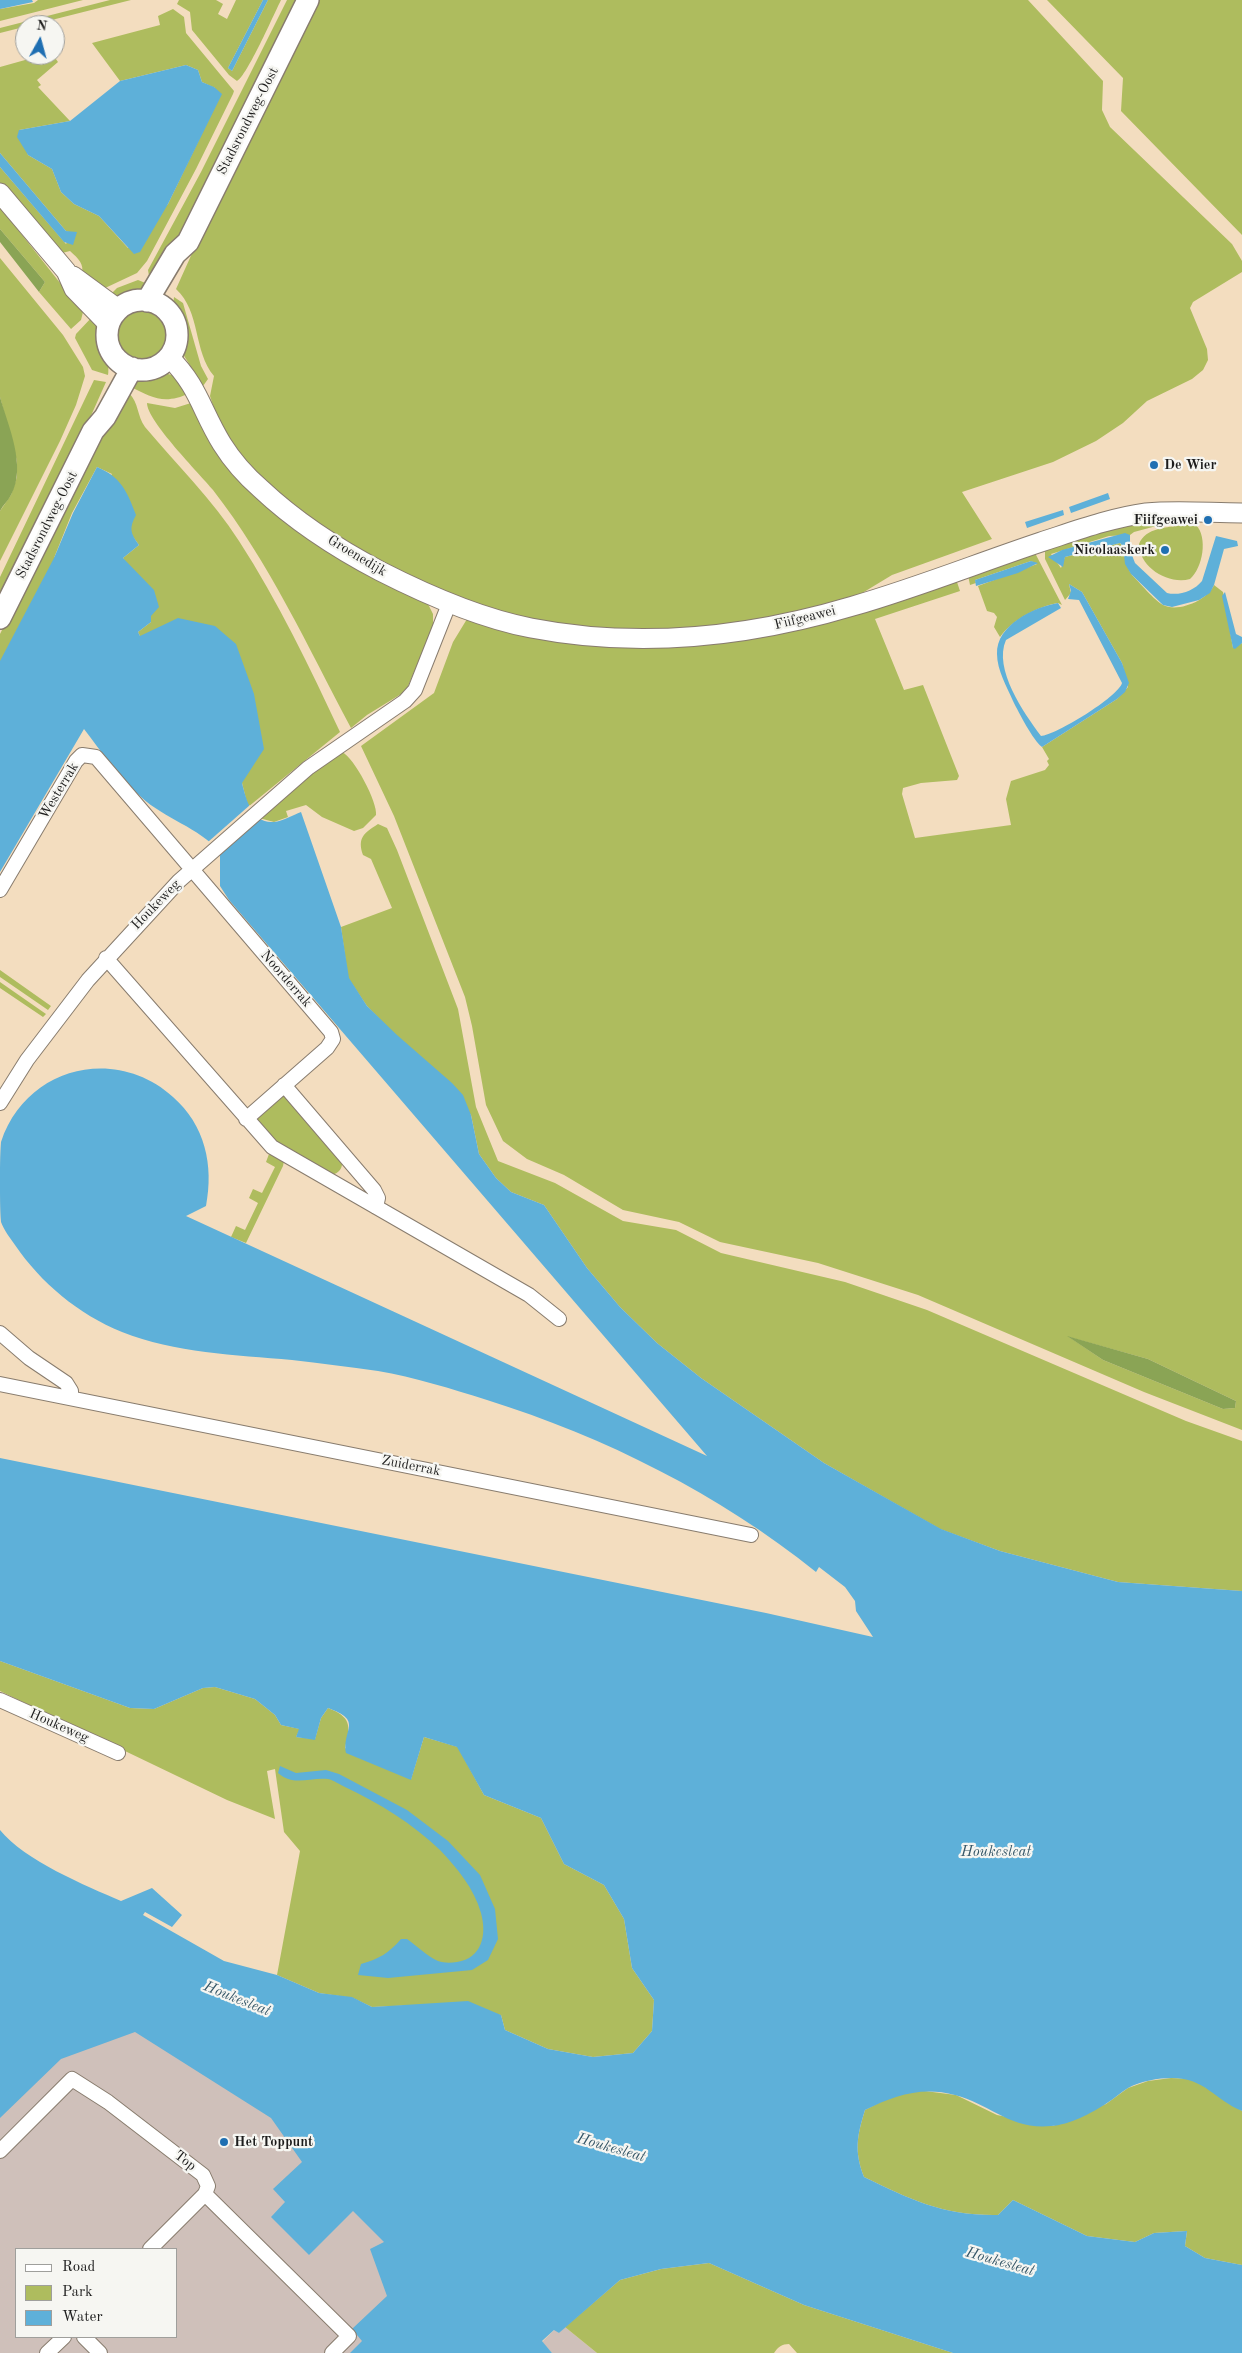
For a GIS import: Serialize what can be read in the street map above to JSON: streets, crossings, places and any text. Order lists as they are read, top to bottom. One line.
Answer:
{"streets":{"main road":["Stadsrondweg-Oost"],"street":["Groenedijk","Fiifgeawei","Westerrak","Houkeweg","Noorderrak","Zuiderrak","Top"]},"crossings":[["Stadsrondweg-Oost","Groenedijk"],["Groenedijk","Fiifgeawei"],["Groenedijk","Houkeweg"],["Fiifgeawei","Houkeweg"],["Westerrak","Houkeweg"],["Westerrak","Noorderrak"],["Houkeweg","Noorderrak"]],"water":["Houkesleat"],"places":["De Wier","Fiifgeawei","Nicolaaskerk","Het Toppunt"],"legend":["Road","Park","Water"],"north":"top"}
